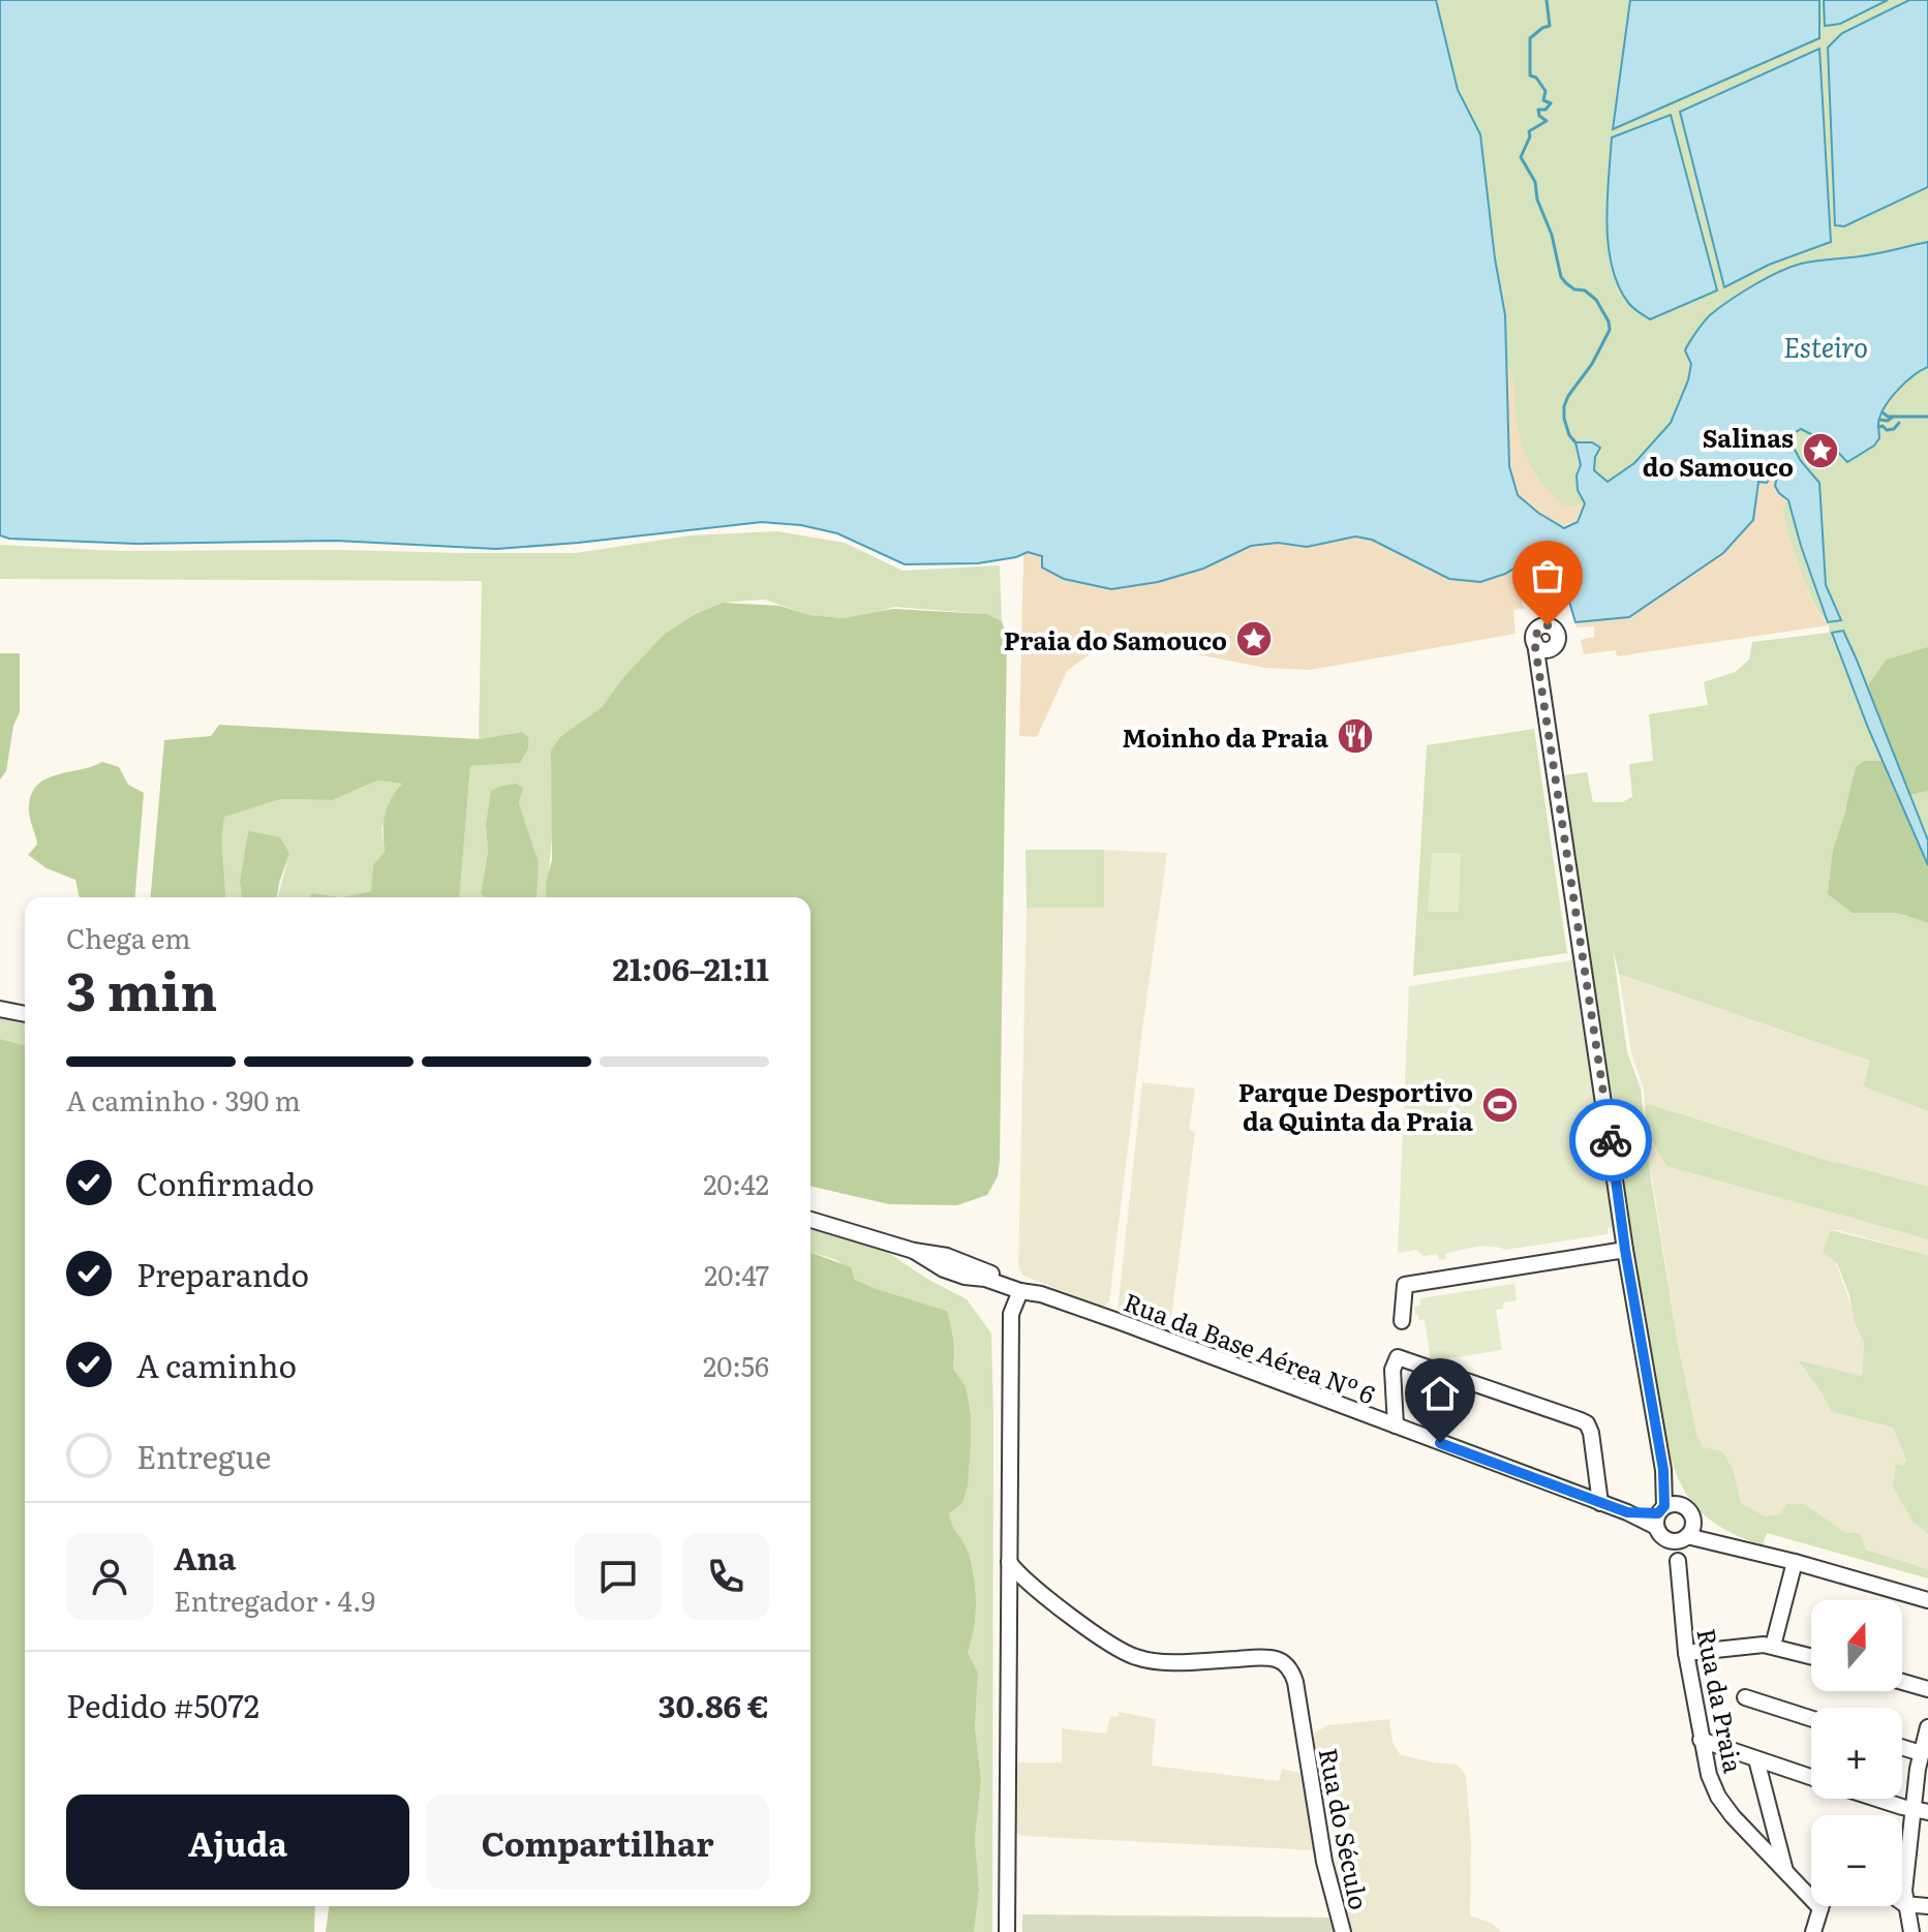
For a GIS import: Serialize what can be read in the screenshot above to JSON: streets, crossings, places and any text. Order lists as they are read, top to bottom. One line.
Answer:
{"streets":{"street":["Rua da Base Aérea Nº 6","Rua da Praia","Rua do Século"]},"water":["Esteiro"],"places":{"place":["Salinas do Samouco","Praia do Samouco"],"restaurant":["Moinho da Praia"],"sports":["Parque Desportivo da Quinta da Praia"]},"north":"top","page":{"heading":["3 min","Chega em","21:06–21:11"],"panel":["Ana","Entregador · 4.9","Pedido #5072","30.86 €"],"bar":"A caminho · 390 m","list":[["Confirmado","20:42"],["Preparando","20:47"],["A caminho","20:56"],"Entregue"],"map_buttons":["+","−"],"buttons":["Ajuda","Compartilhar"]}}
